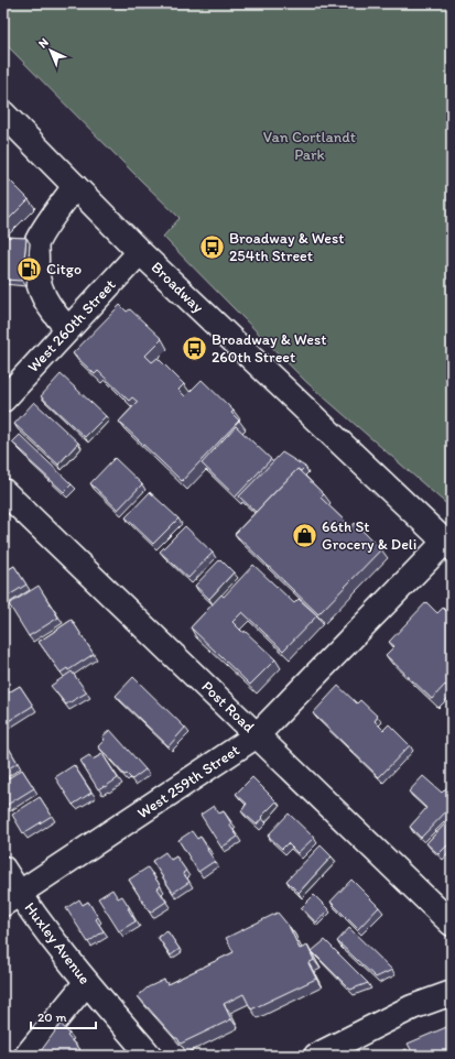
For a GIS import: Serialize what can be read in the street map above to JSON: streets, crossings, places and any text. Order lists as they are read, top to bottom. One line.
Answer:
{"streets":{"street":["Broadway","West 260th Street","Post Road","West 259th Street","Huxley Avenue"]},"crossings":[["Broadway","West 260th Street"],["Broadway","West 259th Street"],["Post Road","West 259th Street"],["West 259th Street","Huxley Avenue"]],"parks":["Van Cortlandt Park"],"places":{"bus stop":["Broadway & West 254th Street","Broadway & West 260th Street"],"fuel station":["Citgo"],"shop":["66th St Grocery & Deli"]},"scale_bar":"20 m","north":"top left"}
